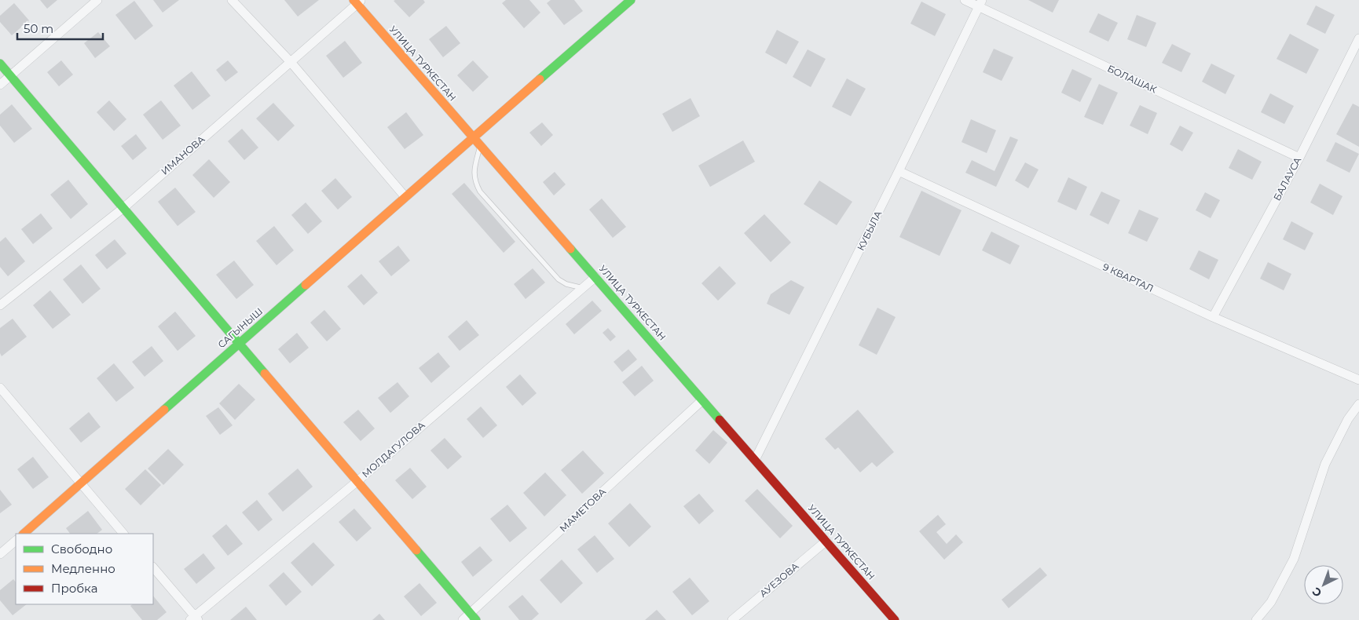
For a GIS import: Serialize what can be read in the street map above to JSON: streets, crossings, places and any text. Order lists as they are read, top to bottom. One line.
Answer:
{"streets":{"street":["УЛИЦА ТУРКЕСТАН","БОЛАШАК","ИМАНОВА","БАЛАУСА","КУБЫЛА","9 КВАРТАЛ","САГЫНЫШ","МОЛДАГУЛОВА","МАМЕТОВА","АУЕЗОВА"]},"crossings":[["УЛИЦА ТУРКЕСТАН","ИМАНОВА"],["УЛИЦА ТУРКЕСТАН","КУБЫЛА"],["УЛИЦА ТУРКЕСТАН","САГЫНЫШ"],["УЛИЦА ТУРКЕСТАН","МОЛДАГУЛОВА"],["УЛИЦА ТУРКЕСТАН","МАМЕТОВА"],["УЛИЦА ТУРКЕСТАН","АУЕЗОВА"],["БОЛАШАК","БАЛАУСА"],["БОЛАШАК","КУБЫЛА"],["БАЛАУСА","9 КВАРТАЛ"],["КУБЫЛА","9 КВАРТАЛ"]],"legend":["Свободно","Медленно","Пробка"],"scale_bar":"50 m","north":"bottom left"}
